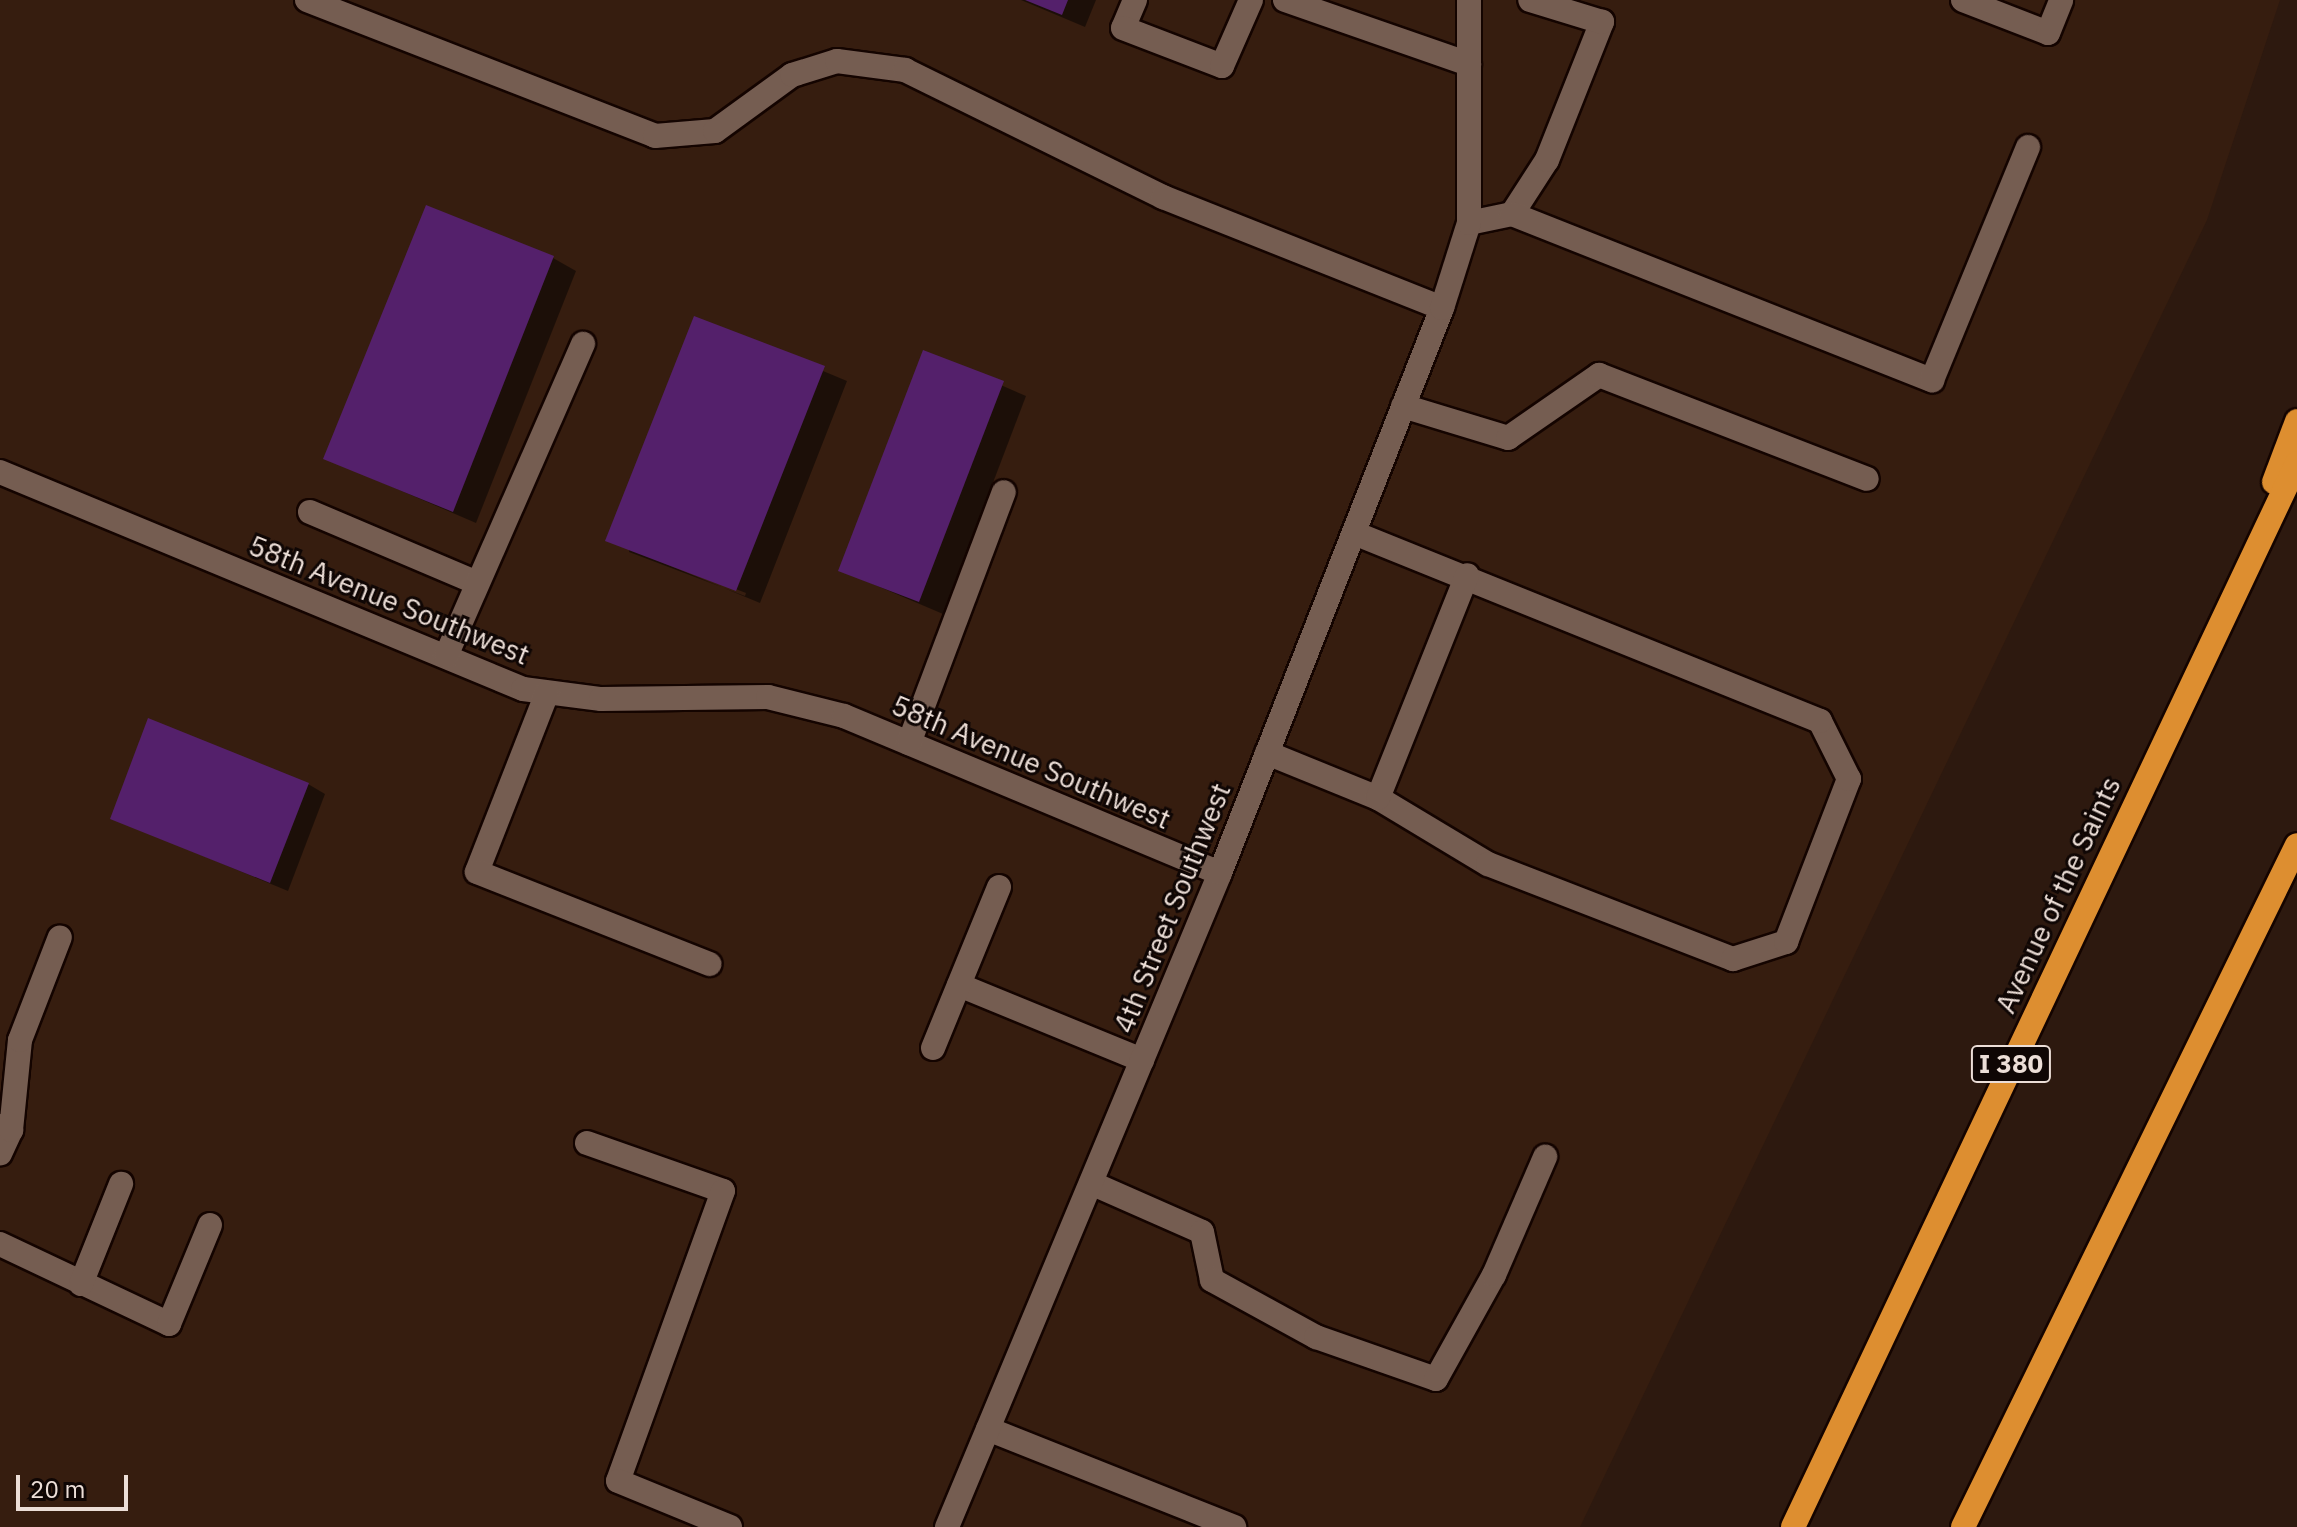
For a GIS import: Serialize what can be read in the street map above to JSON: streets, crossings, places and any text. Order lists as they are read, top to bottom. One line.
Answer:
{"streets":{"highway":["Avenue of the Saints","I 380"],"street":["58th Avenue Southwest","4th Street Southwest"]},"crossings":[["58th Avenue Southwest","4th Street Southwest"]],"scale_bar":"20 m"}
